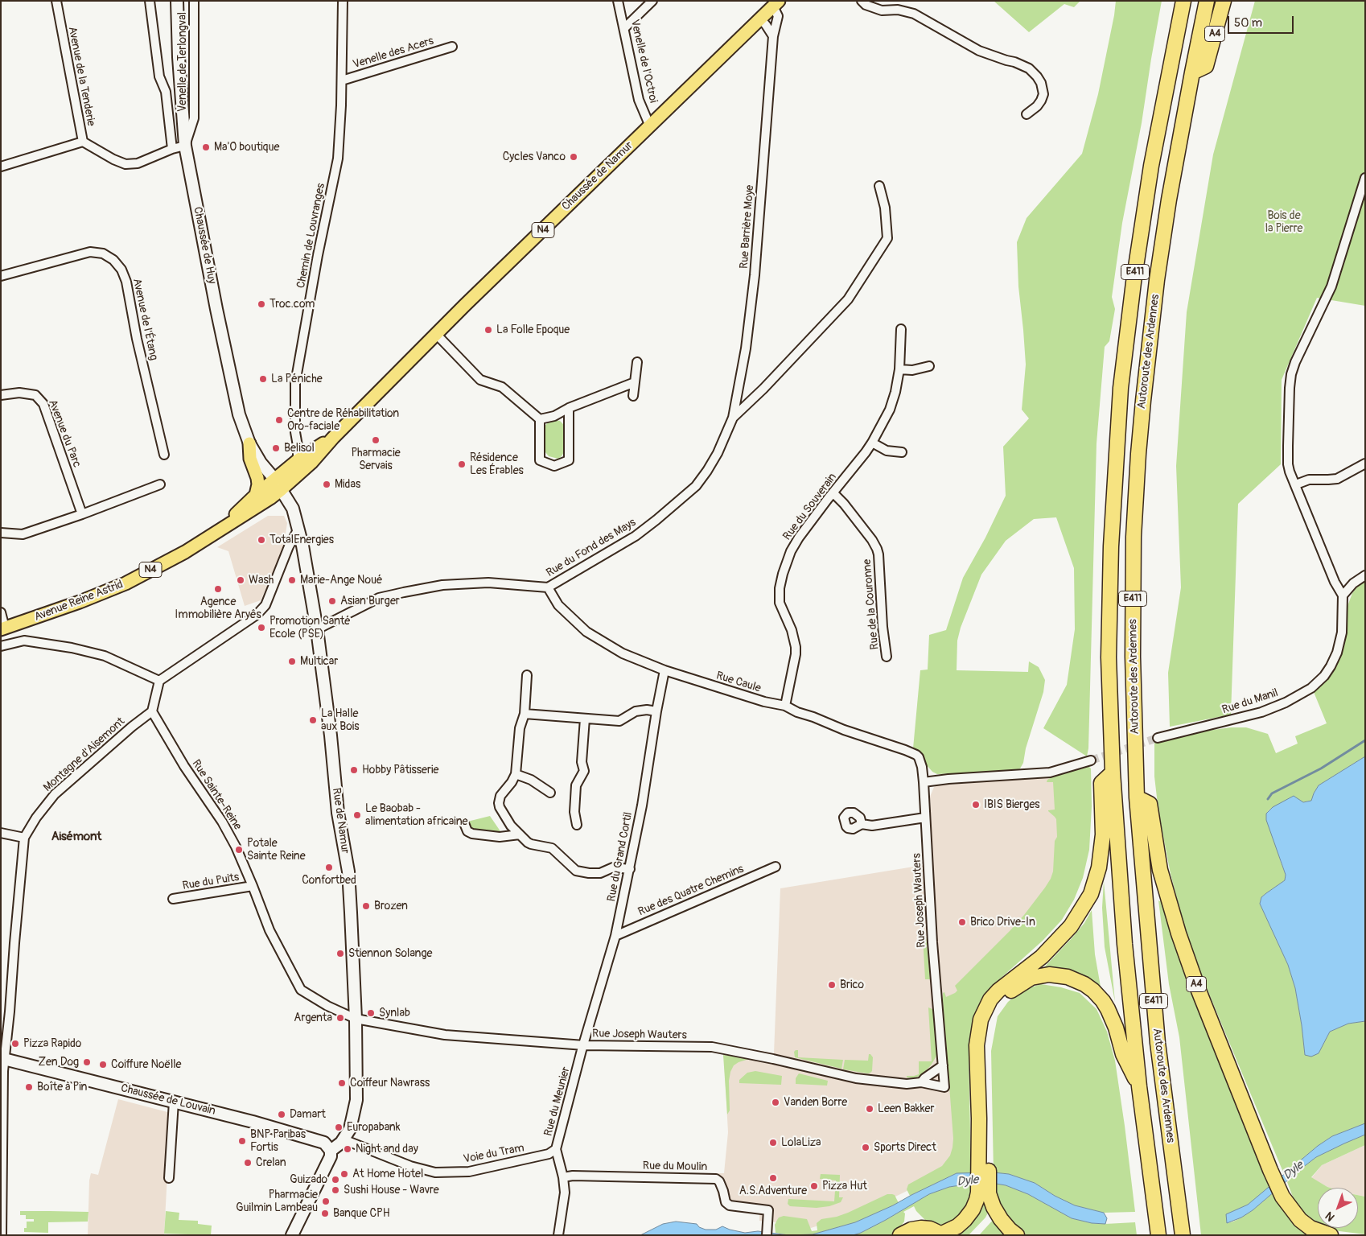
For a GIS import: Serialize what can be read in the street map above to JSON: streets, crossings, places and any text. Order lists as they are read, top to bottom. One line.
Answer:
{"streets":{"highway":["A4","E411","Autoroute des Ardennes"],"main road":["Chaussée de Namur","N4","Chaussée de Huy","Avenue Reine Astrid","Rue de Namur","Chaussée de Louvain"],"street":["Venelle des Acers","Venelle de l'Octroi","Venelle de Terlongval","Avenue de la Tenderie","Rue Barrière Moye","Chemin de Louvranges","Avenue de l'Étang","Avenue du Parc","Rue du Souverain","Rue du Fond des Mays","Rue de la Couronne","Rue Caule","Rue du Manil","Montagne d'Aisemont","Rue Sainte-Reine","Rue du Grand Cortil","Rue du Puits","Rue des Quatre Chemins","Rue Joseph Wauters","Rue du Meunier","Voie du Tram","Rue du Moulin"]},"crossings":[["A4","Autoroute des Ardennes"],["Venelle des Acers","Chemin de Louvranges"],["Venelle de l'Octroi","Chaussée de Namur"],["Venelle de Terlongval","Avenue de la Tenderie"],["Venelle de Terlongval","Chaussée de Huy"],["Avenue de la Tenderie","Chaussée de Huy"],["Chaussée de Namur","Rue Barrière Moye"],["Chaussée de Namur","Chemin de Louvranges"],["Chaussée de Namur","Chaussée de Huy"],["Chaussée de Namur","Avenue Reine Astrid"],["Chaussée de Namur","Rue de Namur"],["Rue Barrière Moye","Rue du Fond des Mays"],["Chaussée de Huy","Avenue Reine Astrid"],["Chaussée de Huy","Rue de Namur"],["Rue du Souverain","Rue de la Couronne"],["Rue du Souverain","Rue Caule"],["Rue du Fond des Mays","Rue Caule"],["Rue du Fond des Mays","Rue de Namur"],["Avenue Reine Astrid","Rue de Namur"],["Rue Caule","Rue du Grand Cortil"],["Rue Caule","Rue Joseph Wauters"],["Montagne d'Aisemont","Rue Sainte-Reine"],["Montagne d'Aisemont","Chaussée de Louvain"],["Rue Sainte-Reine","Rue de Namur"],["Rue Sainte-Reine","Rue du Puits"],["Rue Sainte-Reine","Rue Joseph Wauters"],["Rue de Namur","Rue Joseph Wauters"],["Rue de Namur","Chaussée de Louvain"],["Rue de Namur","Voie du Tram"],["Rue du Grand Cortil","Rue des Quatre Chemins"],["Rue du Grand Cortil","Rue Joseph Wauters"],["Rue du Grand Cortil","Rue du Meunier"],["Rue Joseph Wauters","Rue du Meunier"],["Rue du Meunier","Voie du Tram"],["Rue du Meunier","Rue du Moulin"]],"districts":["Aisémont"],"water":["Dyle"],"parks":["Bois de la Pierre"],"places":["Ma'O boutique","Cycles Vanco","Troc.com","La Folle Epoque","La Péniche","Centre de Réhabilitation Oro-faciale","Pharmacie Servais","Belisol","Résidence Les Érables","Midas","TotalEnergies","Wash","Marie-Ange Noué","Agence Immobilière Aryês","Asian Burger","Promotion Santé Ecole (PSE)","Multicar","La Halle aux Bois","Hobby Pâtisserie","IBIS Bierges","Le Baobab - alimentation africaine","Potale Sainte Reine","Confortbed","Brozen","Brico Drive-In","Stiennon Solange","Brico","Synlab","Argenta","Pizza Rapido","Zen Dog","Coiffure Noëlle","Coiffeur Nawrass","Boîte à Pin","Vanden Borre","Leen Bakker","Damart","Europabank","BNP Paribas Fortis","LolaLiza","Sports Direct","Night and day","Crelan","At Home Hotel","A.S.Adventure","Guizado","Pizza Hut","Sushi House - Wavre","Pharmacie Guilmin Lambeau","Banque CPH"],"scale_bar":"50 m","north":"bottom left"}
